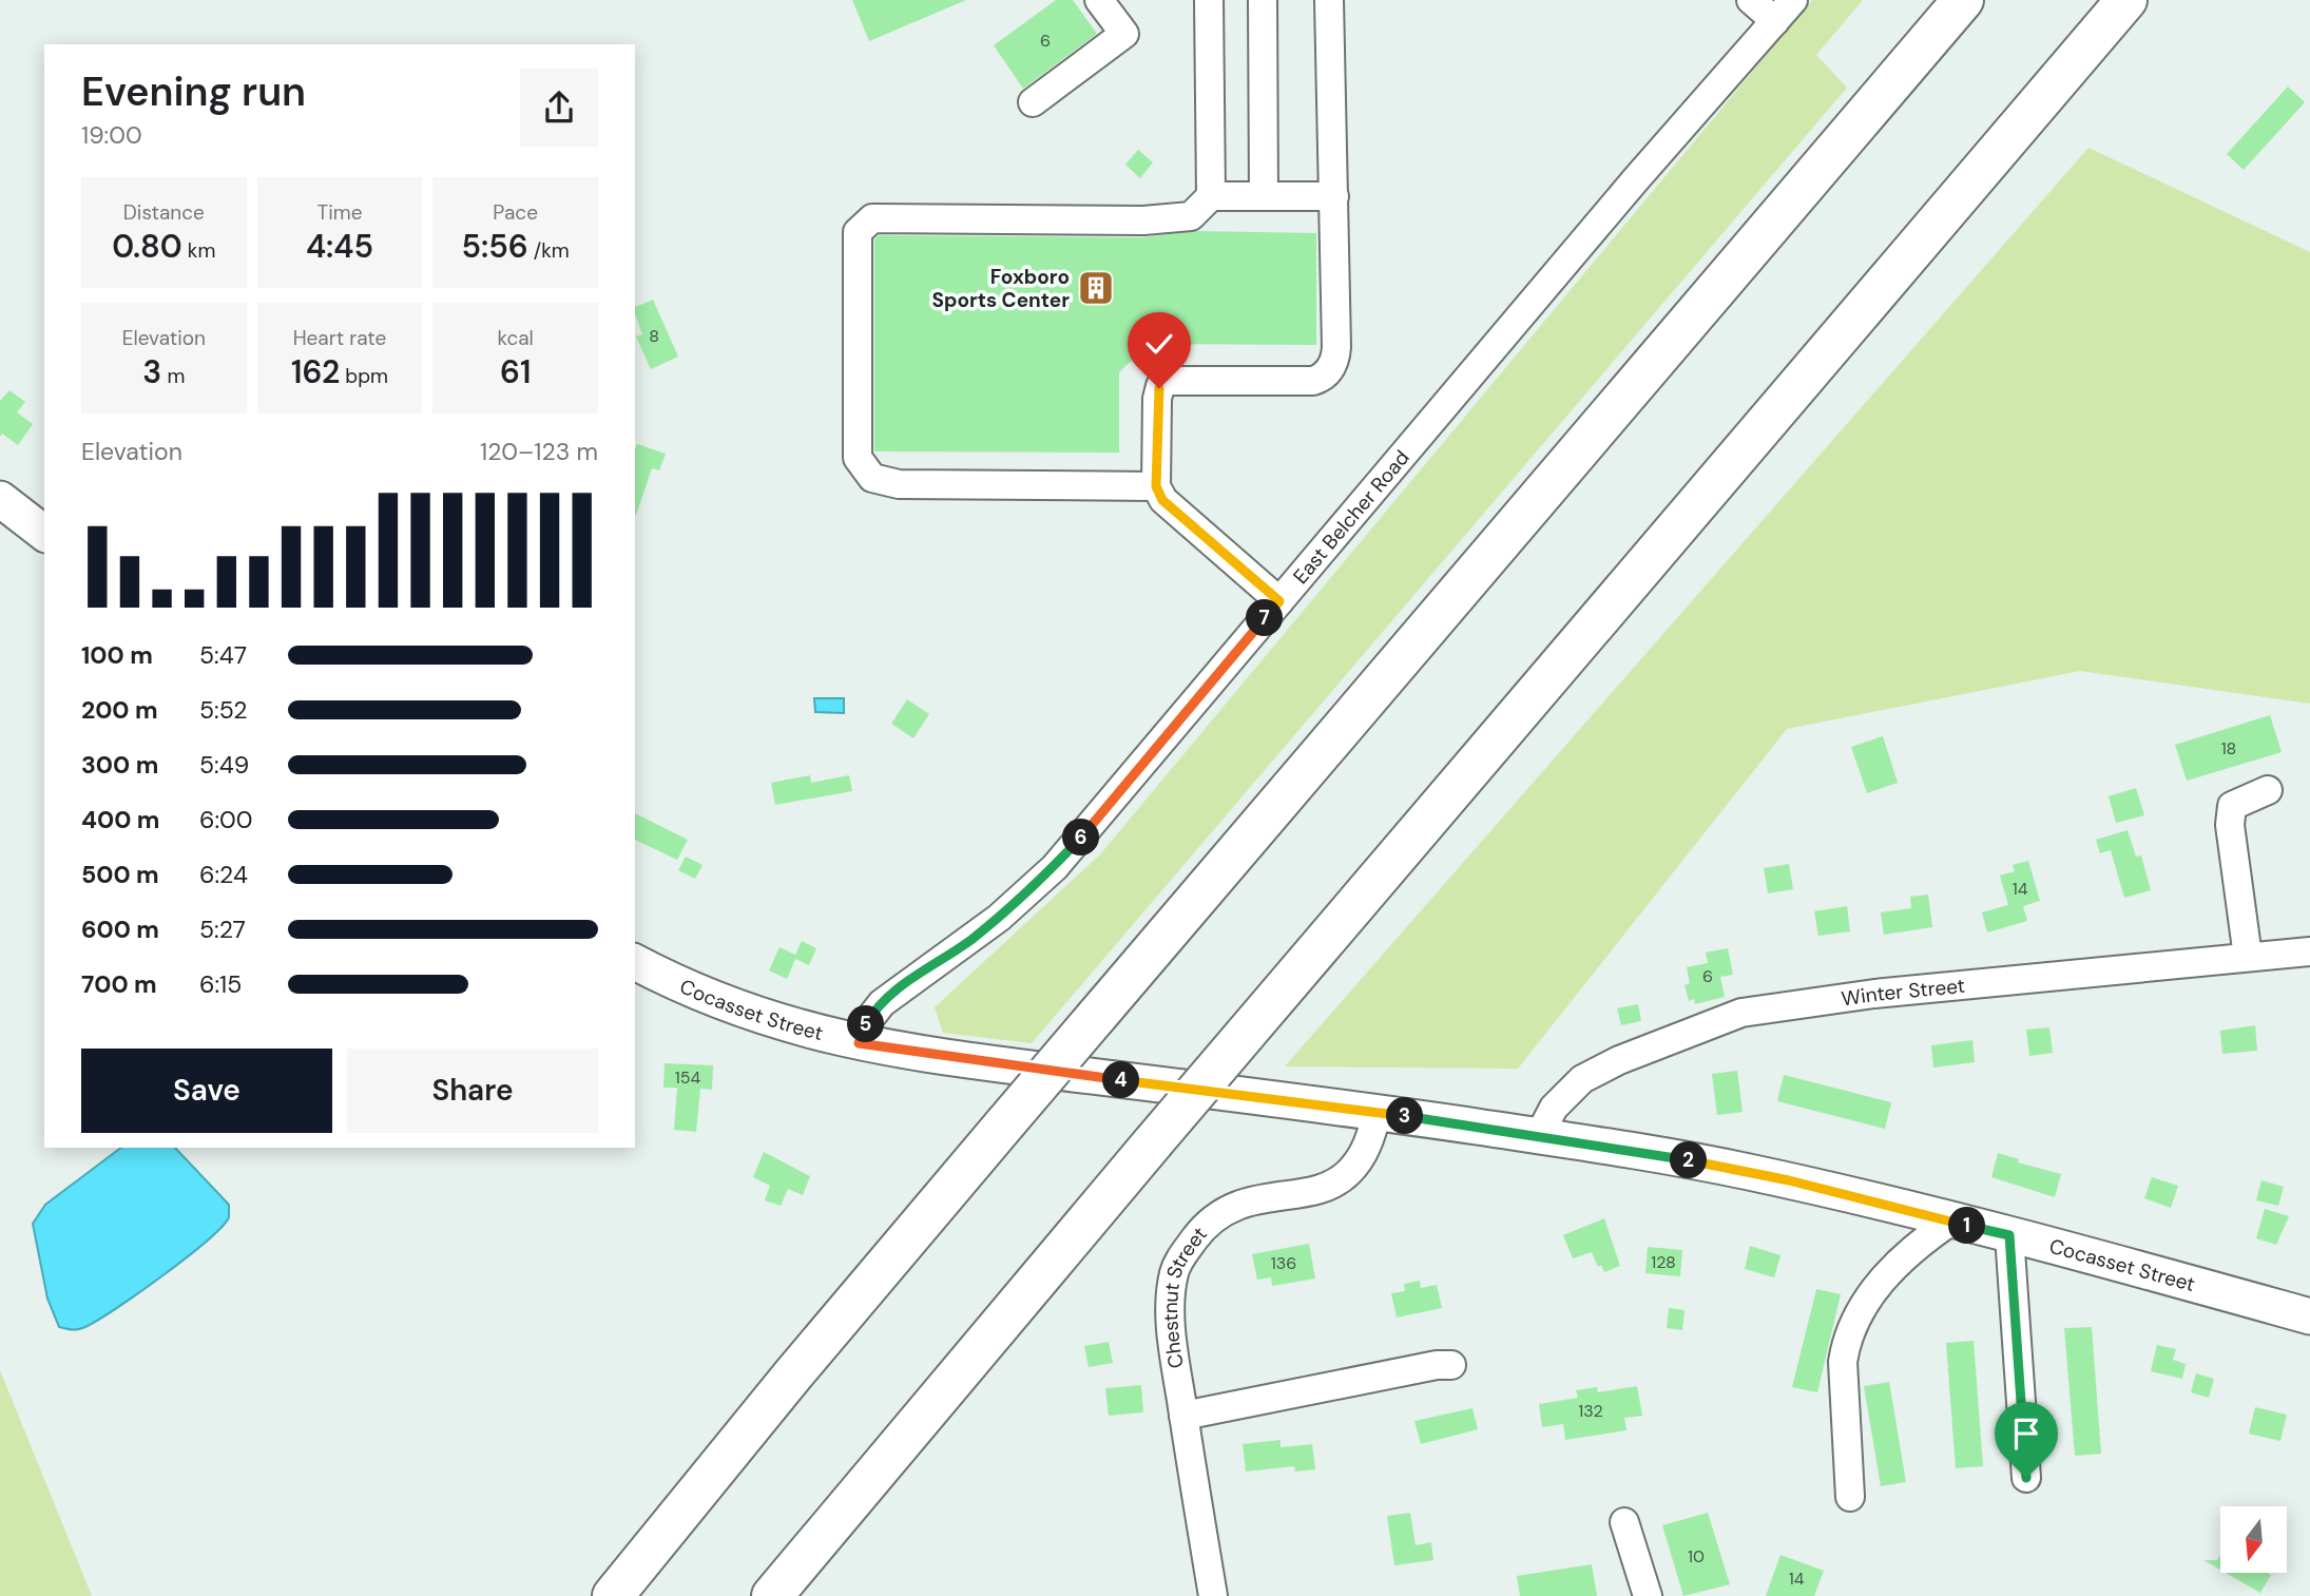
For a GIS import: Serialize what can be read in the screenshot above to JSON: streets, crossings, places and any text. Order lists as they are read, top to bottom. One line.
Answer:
{"streets":{"main road":["Cocasset Street"],"street":["East Belcher Road","Winter Street","Chestnut Street"]},"crossings":[["East Belcher Road","Cocasset Street"],["Winter Street","Cocasset Street"],["Cocasset Street","Chestnut Street"]],"places":{"building":["Foxboro Sports Center"]},"house_numbers":["6","8","18","14","6","154","128","136","132","10","14"],"north":"bottom","page":{"heading":["Evening run","19:00"],"stats":[["Distance","0.80 km"],["Time","4:45"],["Pace","5:56 /km"],["Elevation","3 m"],["Heart rate","162 bpm"],["kcal","61"]],"chart":["Elevation","120–123 m"],"pins":["7","6","5","4","3","2","1"],"list":[{"name":"100 m","note":"5:47"},{"name":"200 m","note":"5:52"},{"name":"300 m","note":"5:49"},{"name":"400 m","note":"6:00"},{"name":"500 m","note":"6:24"},{"name":"600 m","note":"5:27"},{"name":"700 m","note":"6:15"}],"buttons":["Save","Share"]}}
